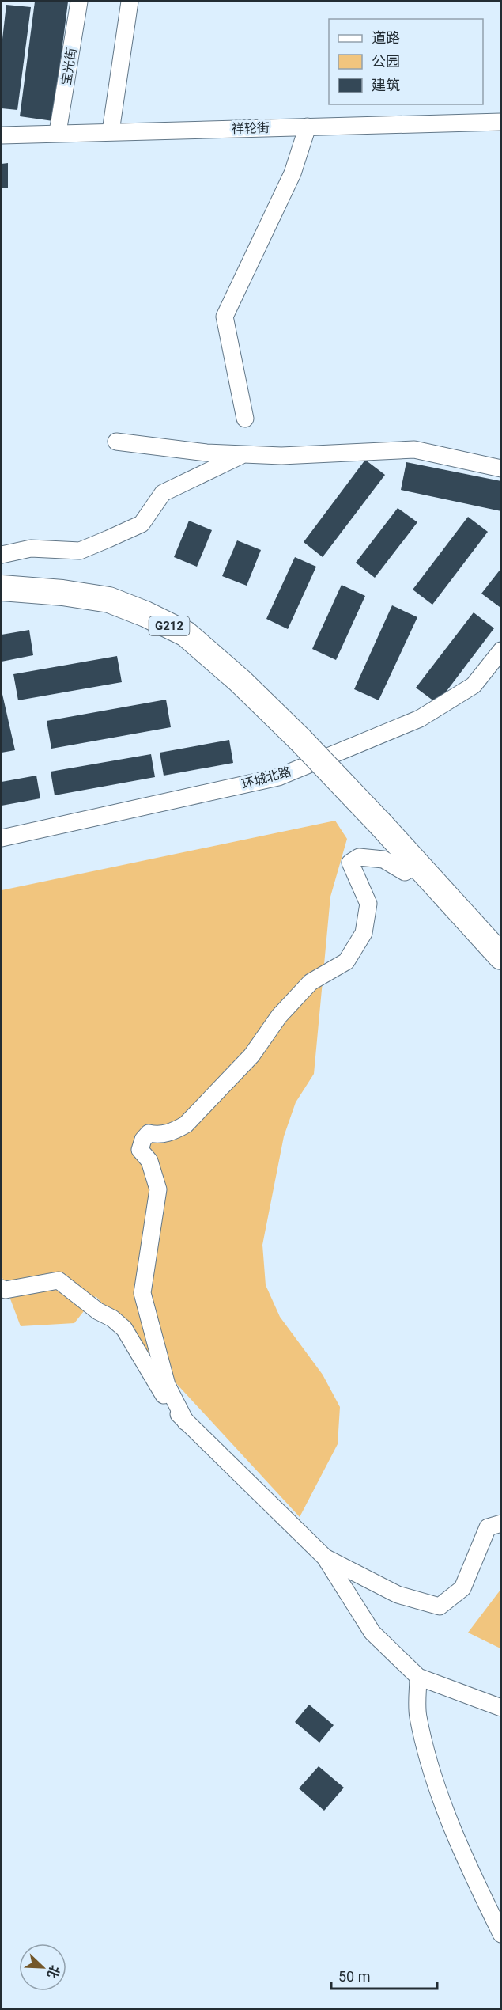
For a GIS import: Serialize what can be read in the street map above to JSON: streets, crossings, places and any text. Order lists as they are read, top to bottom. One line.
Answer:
{"streets":{"highway":["G212"],"street":["宝光街","祥轮街","环城北路"]},"crossings":[["宝光街","祥轮街"]],"legend":["道路","公园","建筑"],"scale_bar":"50 m","north":"bottom right"}
